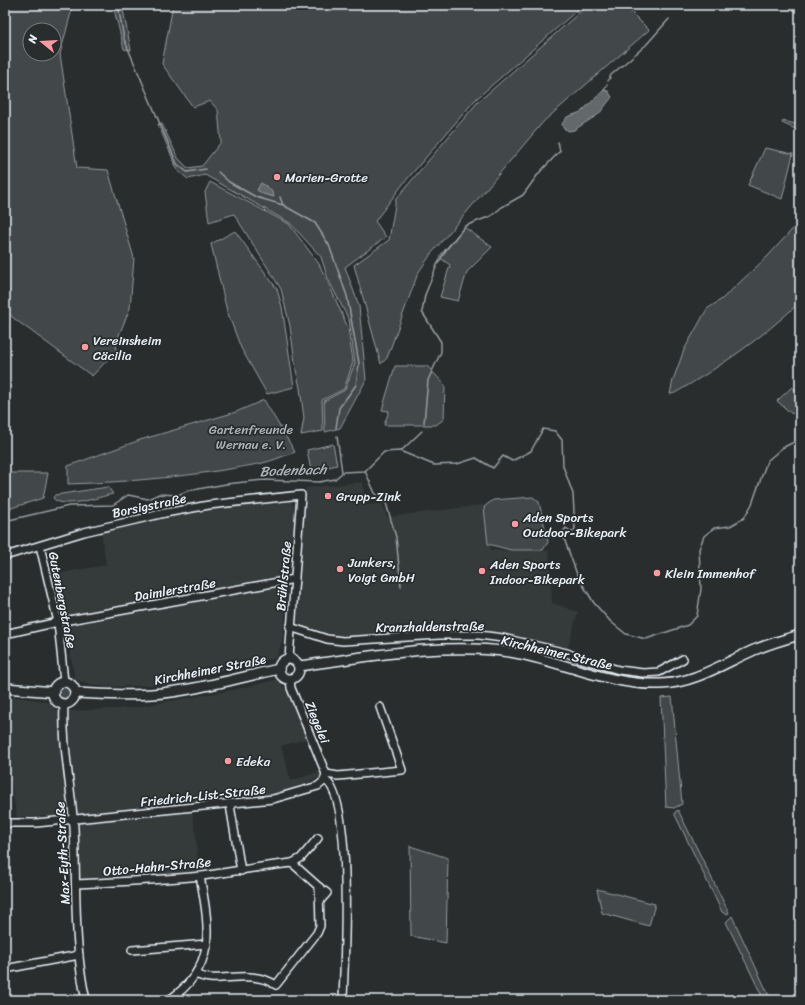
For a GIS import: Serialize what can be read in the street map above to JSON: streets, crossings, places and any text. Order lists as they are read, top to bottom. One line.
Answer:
{"streets":{"main road":["Kirchheimer Straße"],"street":["Borsigstraße","Brühlstraße","Daimlerstraße","Gutenbergstraße","Kranzhaldenstraße","Ziegelei","Friedrich-List-Straße","Max-Eyth-Straße","Otto-Hahn-Straße"]},"crossings":[["Borsigstraße","Brühlstraße"],["Borsigstraße","Gutenbergstraße"],["Brühlstraße","Daimlerstraße"],["Brühlstraße","Kranzhaldenstraße"],["Brühlstraße","Kirchheimer Straße"],["Brühlstraße","Ziegelei"],["Daimlerstraße","Gutenbergstraße"],["Gutenbergstraße","Kirchheimer Straße"],["Gutenbergstraße","Max-Eyth-Straße"],["Kirchheimer Straße","Ziegelei"],["Kirchheimer Straße","Max-Eyth-Straße"],["Ziegelei","Friedrich-List-Straße"],["Friedrich-List-Straße","Max-Eyth-Straße"],["Max-Eyth-Straße","Otto-Hahn-Straße"]],"water":["Bodenbach"],"parks":["Gartenfreunde Wernau e. V."],"places":["Marien-Grotte","Vereinsheim Cäcilia","Grupp-Zink","Aden Sports Outdoor-Bikepark","Junkers, Voigt GmbH","Aden Sports Indoor-Bikepark","Klein Immenhof","Edeka"],"north":"left"}
